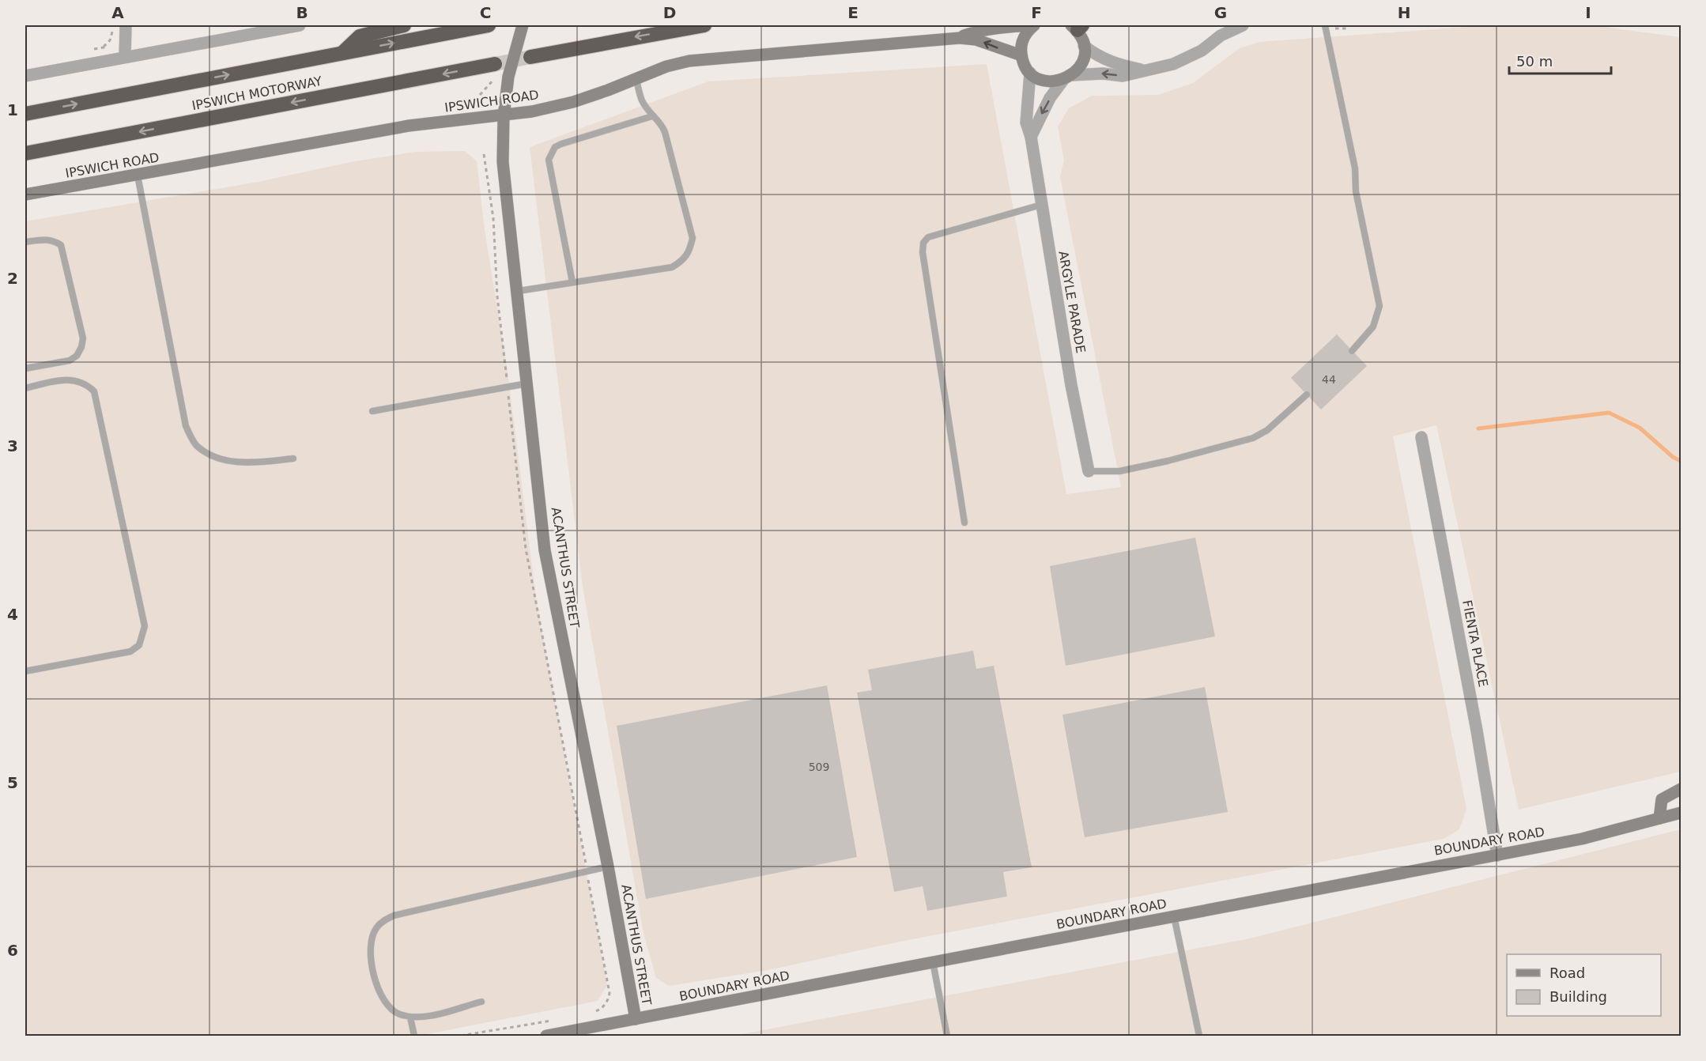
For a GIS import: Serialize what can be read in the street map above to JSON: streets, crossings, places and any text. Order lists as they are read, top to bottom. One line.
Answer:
{"streets":{"highway":["IPSWICH MOTORWAY"],"street":["IPSWICH ROAD","ARGYLE PARADE","ACANTHUS STREET","FIENTA PLACE","BOUNDARY ROAD"]},"crossings":[["IPSWICH ROAD","ACANTHUS STREET"],["ACANTHUS STREET","BOUNDARY ROAD"],["FIENTA PLACE","BOUNDARY ROAD"]],"house_numbers":["44","509"],"legend":["Road","Building"],"scale_bar":"50 m","grid":{"columns":["A","B","C","D","E","F","G","H","I"],"rows":["1","2","3","4","5","6"]}}
